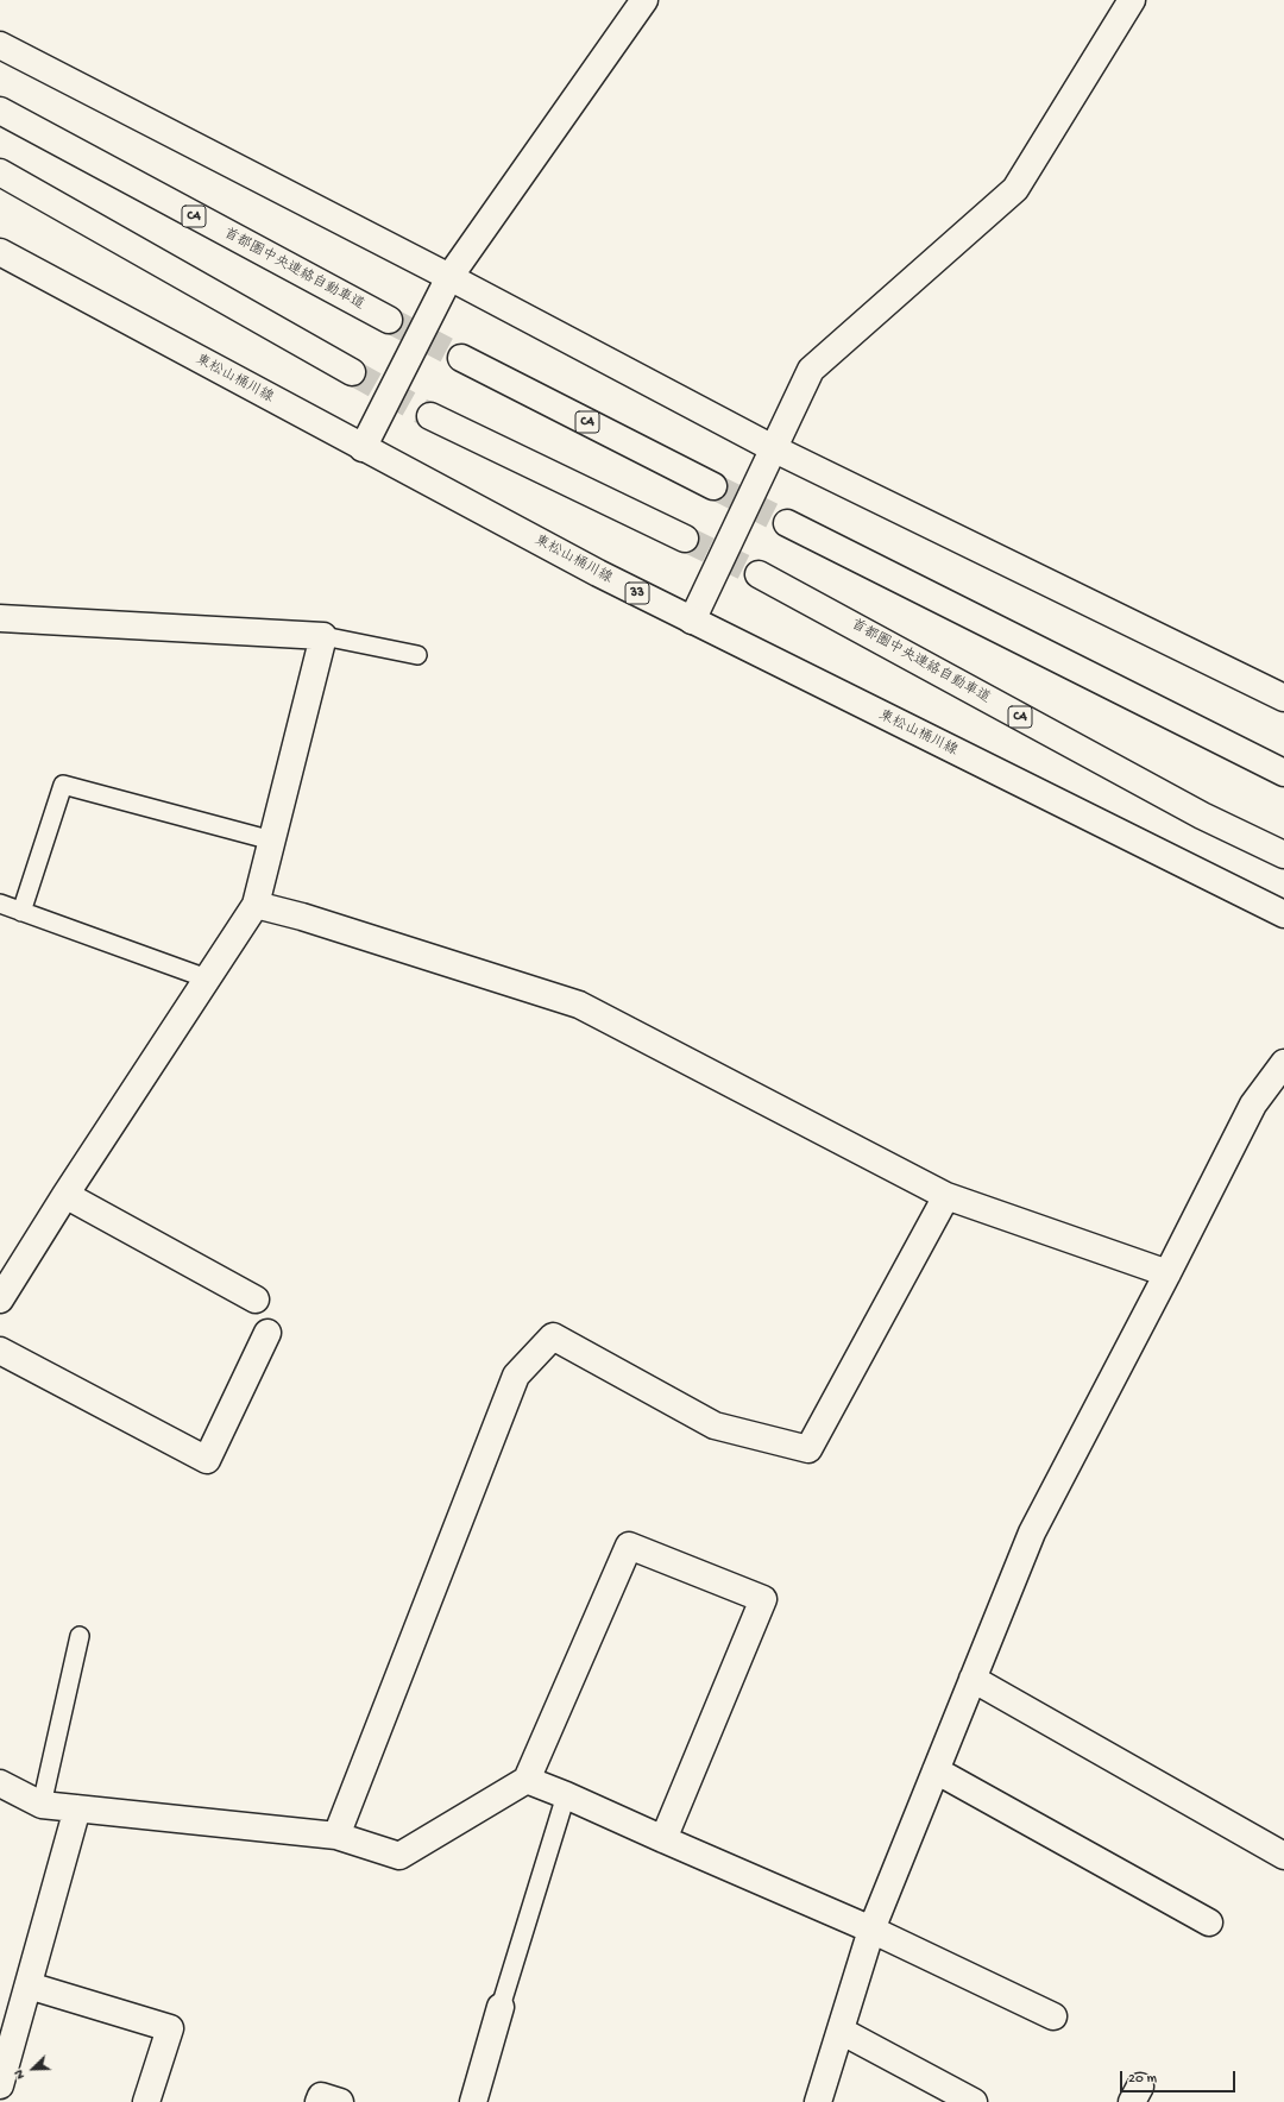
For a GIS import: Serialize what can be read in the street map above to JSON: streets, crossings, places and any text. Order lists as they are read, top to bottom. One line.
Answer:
{"streets":{"main road":["C4","首都圏中央連絡自動車道","東松山桶川線","33"]},"scale_bar":"20 m","north":"bottom left"}
